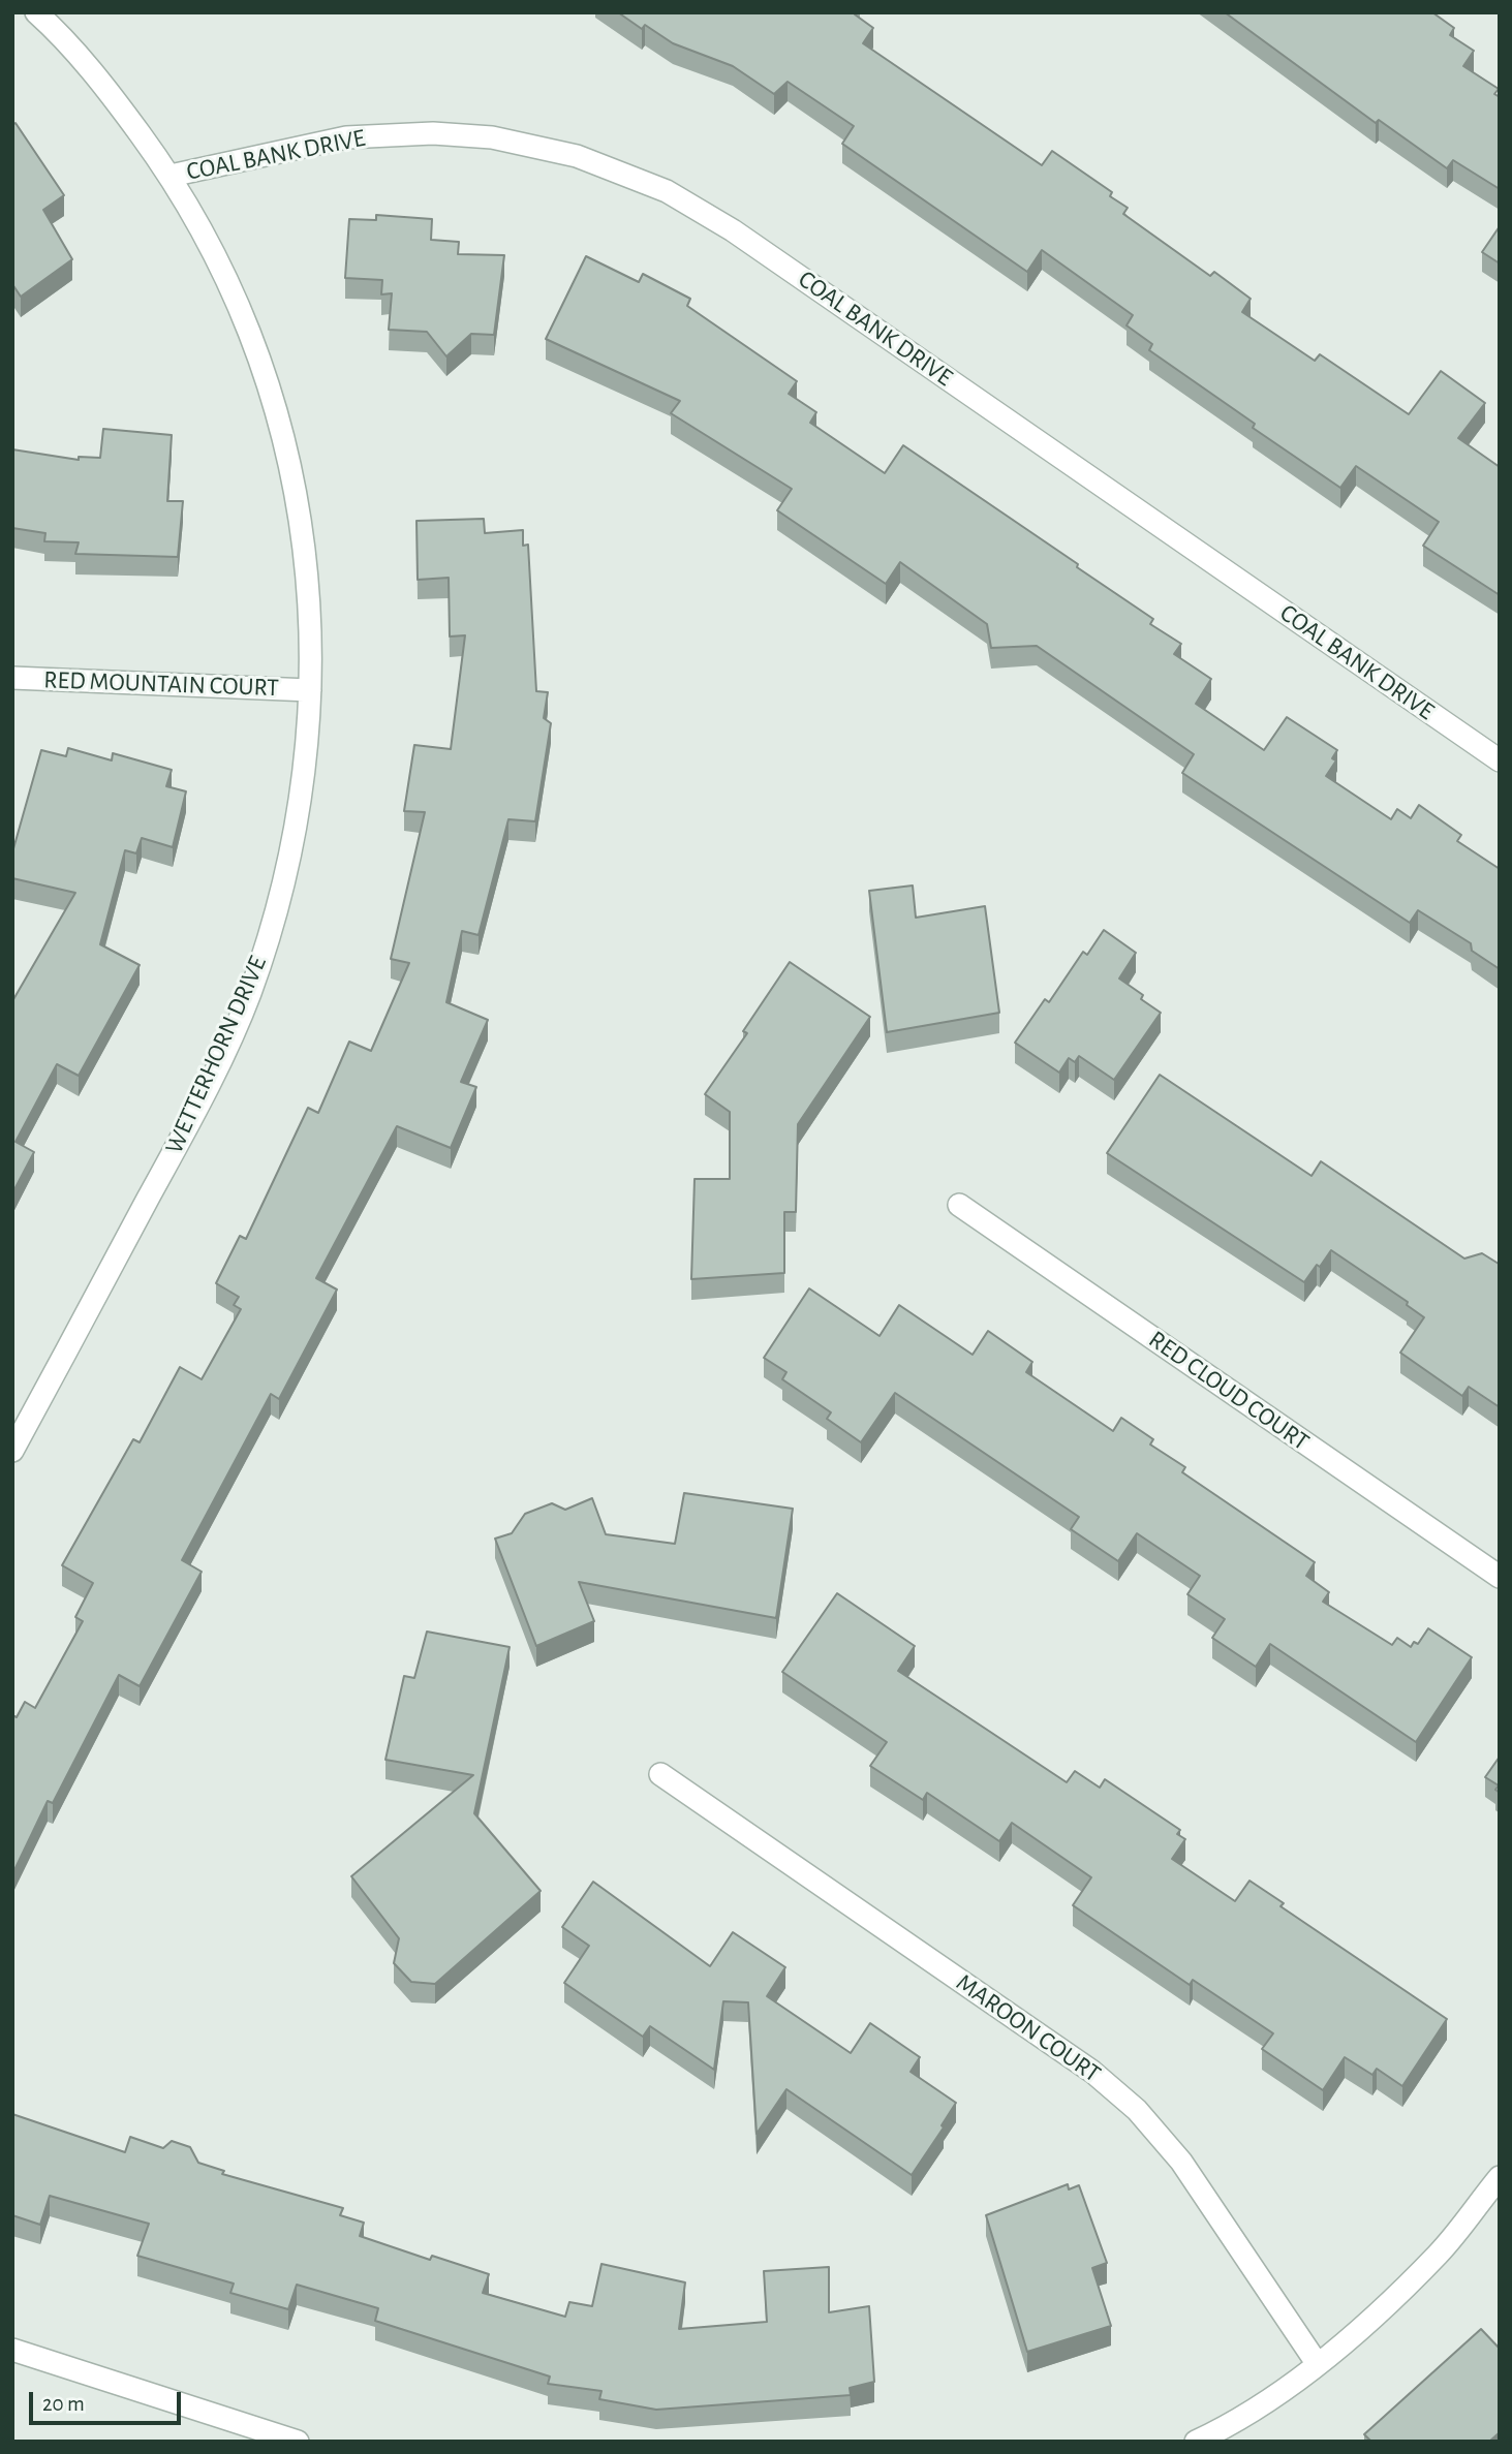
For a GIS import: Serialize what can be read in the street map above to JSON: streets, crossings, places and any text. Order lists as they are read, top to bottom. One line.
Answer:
{"streets":{"street":["COAL BANK DRIVE","RED MOUNTAIN COURT","WETTERHORN DRIVE","RED CLOUD COURT","MAROON COURT"]},"crossings":[["COAL BANK DRIVE","WETTERHORN DRIVE"],["RED MOUNTAIN COURT","WETTERHORN DRIVE"]],"scale_bar":"20 m"}
